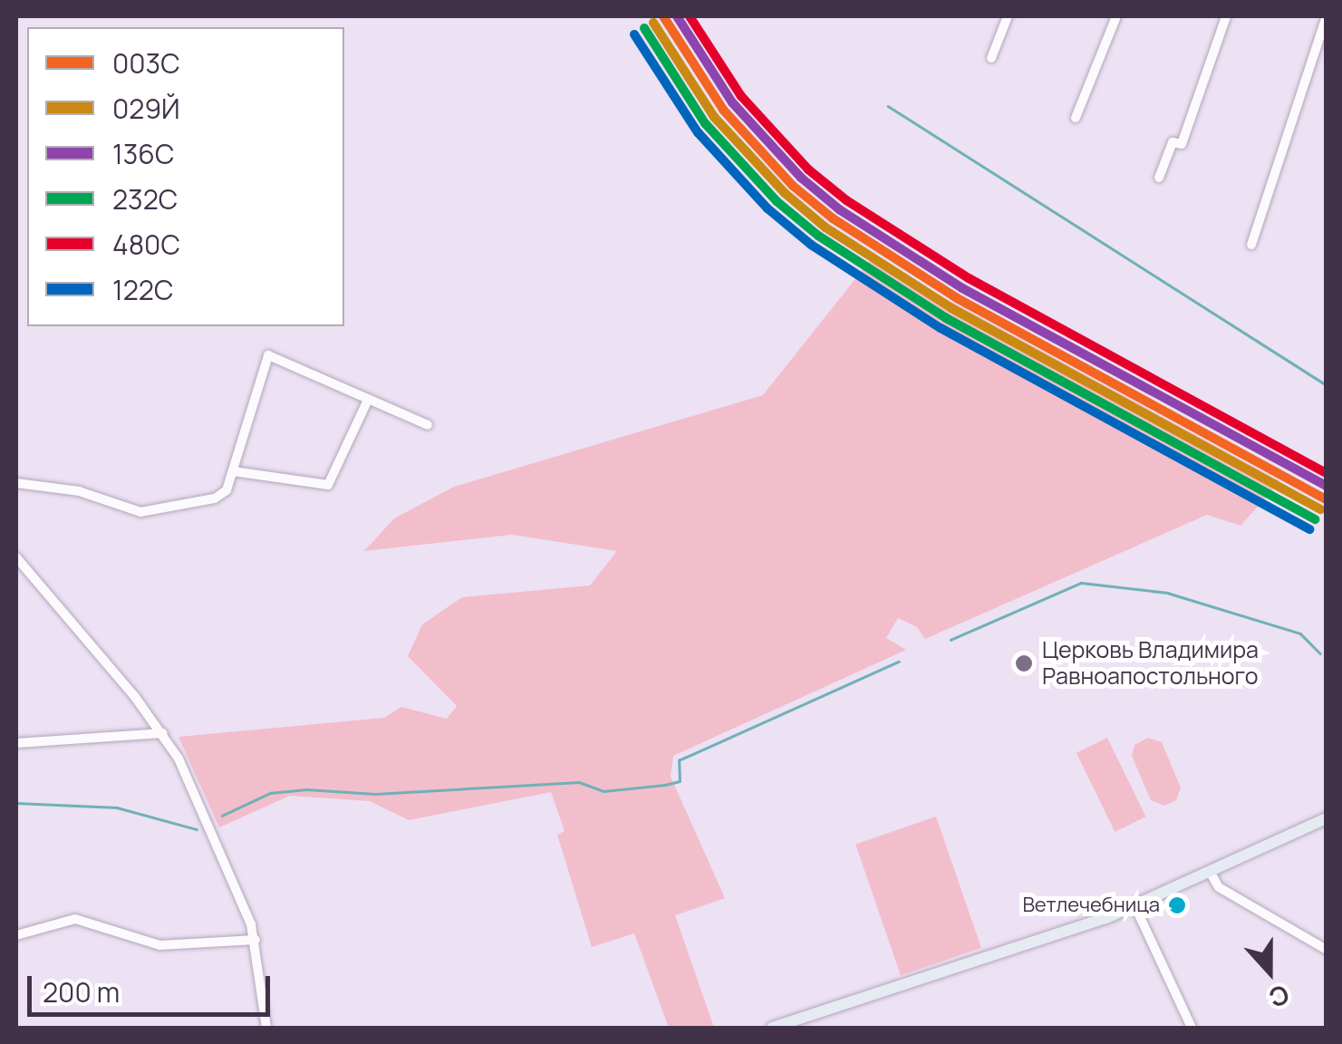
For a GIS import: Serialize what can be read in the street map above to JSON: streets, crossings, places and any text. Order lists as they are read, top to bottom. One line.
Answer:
{"places":["Церковь Владимира Равноапостольного","Ветлечебница"],"lines":["transit line 003С","transit line 136С","transit line 480С","transit line 029Й","transit line 232C","transit line 122С"],"legend":["003С","029Й","136С","232C","480С","122С"],"scale_bar":"200 m","north":"bottom"}
